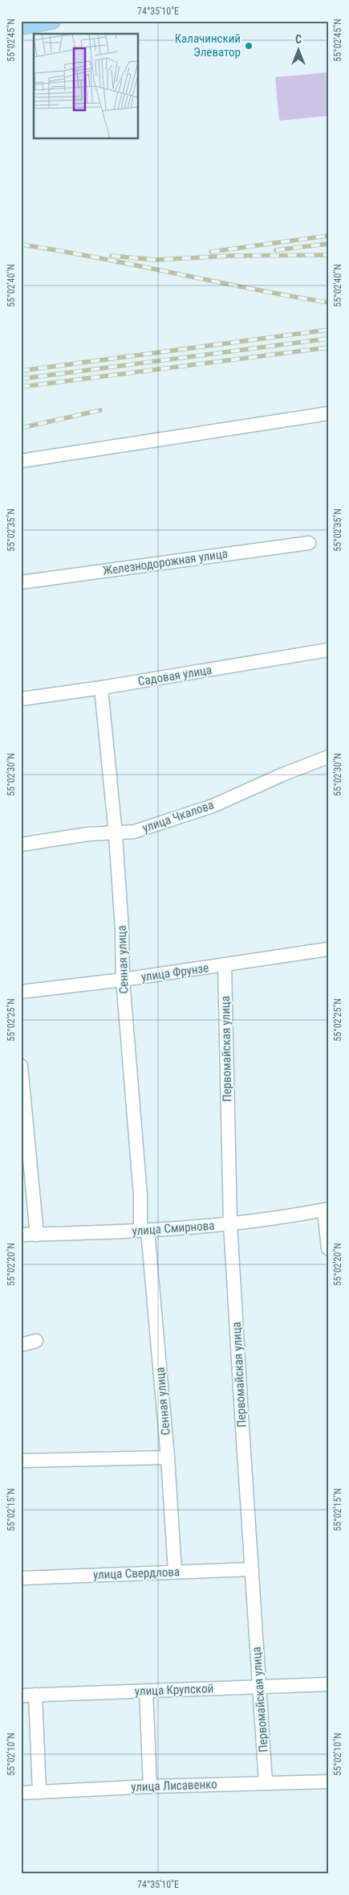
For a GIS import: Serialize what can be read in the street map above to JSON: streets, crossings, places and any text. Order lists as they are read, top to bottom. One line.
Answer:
{"streets":{"street":["Железнодорожная улица","Садовая улица","улица Чкалова","Сенная улица","улица Фрунзе","Первомайская улица","улица Смирнова","улица Свердлова","улица Крупской","улица Лисавенко"]},"crossings":[["Садовая улица","Сенная улица"],["улица Чкалова","Сенная улица"],["Сенная улица","улица Фрунзе"],["Сенная улица","улица Смирнова"],["Сенная улица","улица Свердлова"],["улица Фрунзе","Первомайская улица"],["Первомайская улица","улица Смирнова"],["Первомайская улица","улица Свердлова"],["Первомайская улица","улица Крупской"],["Первомайская улица","улица Лисавенко"]],"places":["Калачинский Элеватор"],"north":"top","coordinates":["74°35'10\"E","55°02'45\"N","55°02'40\"N","55°02'35\"N","55°02'30\"N","55°02'25\"N","55°02'20\"N","55°02'15\"N","55°02'10\"N"]}
